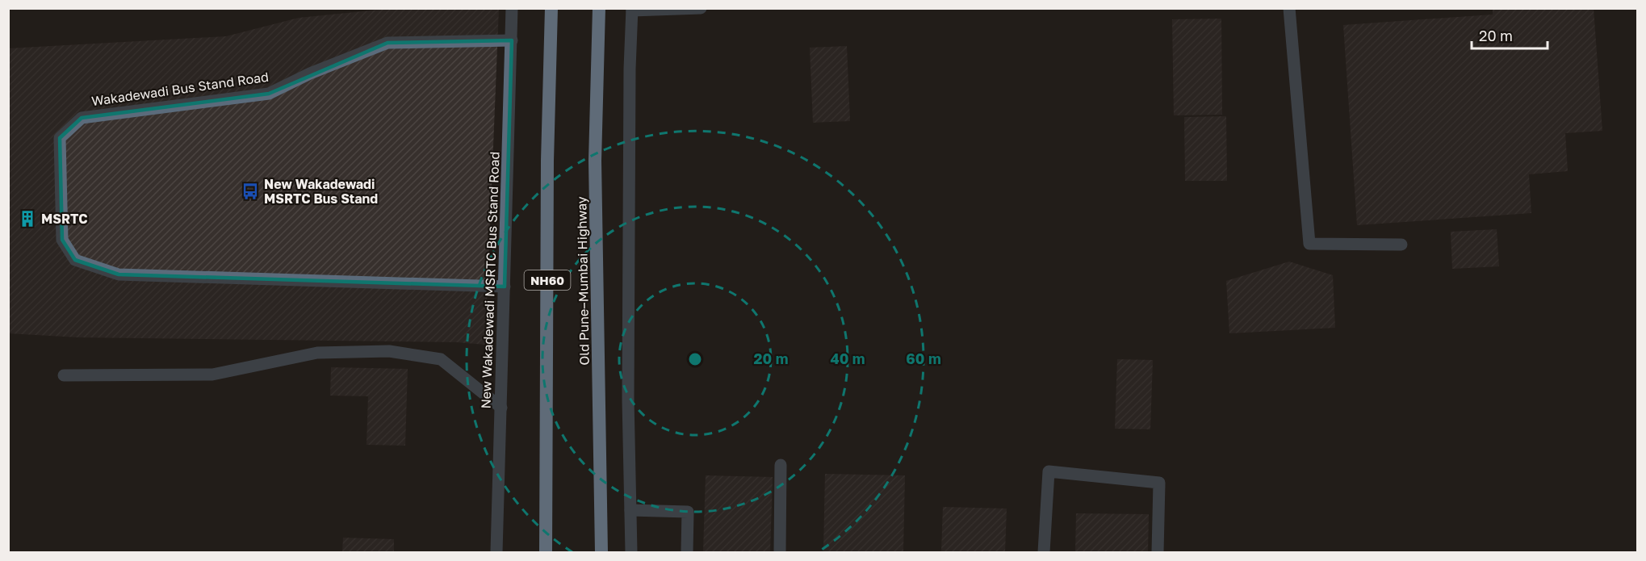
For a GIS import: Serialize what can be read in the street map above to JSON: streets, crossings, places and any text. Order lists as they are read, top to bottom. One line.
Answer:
{"streets":{"highway":["NH60","Old Pune–Mumbai Highway"],"street":["Wakadewadi Bus Stand Road","New Wakadewadi MSRTC Bus Stand Road"]},"crossings":[["Wakadewadi Bus Stand Road","New Wakadewadi MSRTC Bus Stand Road"]],"places":{"bus stop":["New Wakadewadi MSRTC Bus Stand"],"building":["MSRTC"]},"scale_bar":"20 m","rings":["20 m","40 m","60 m"]}
